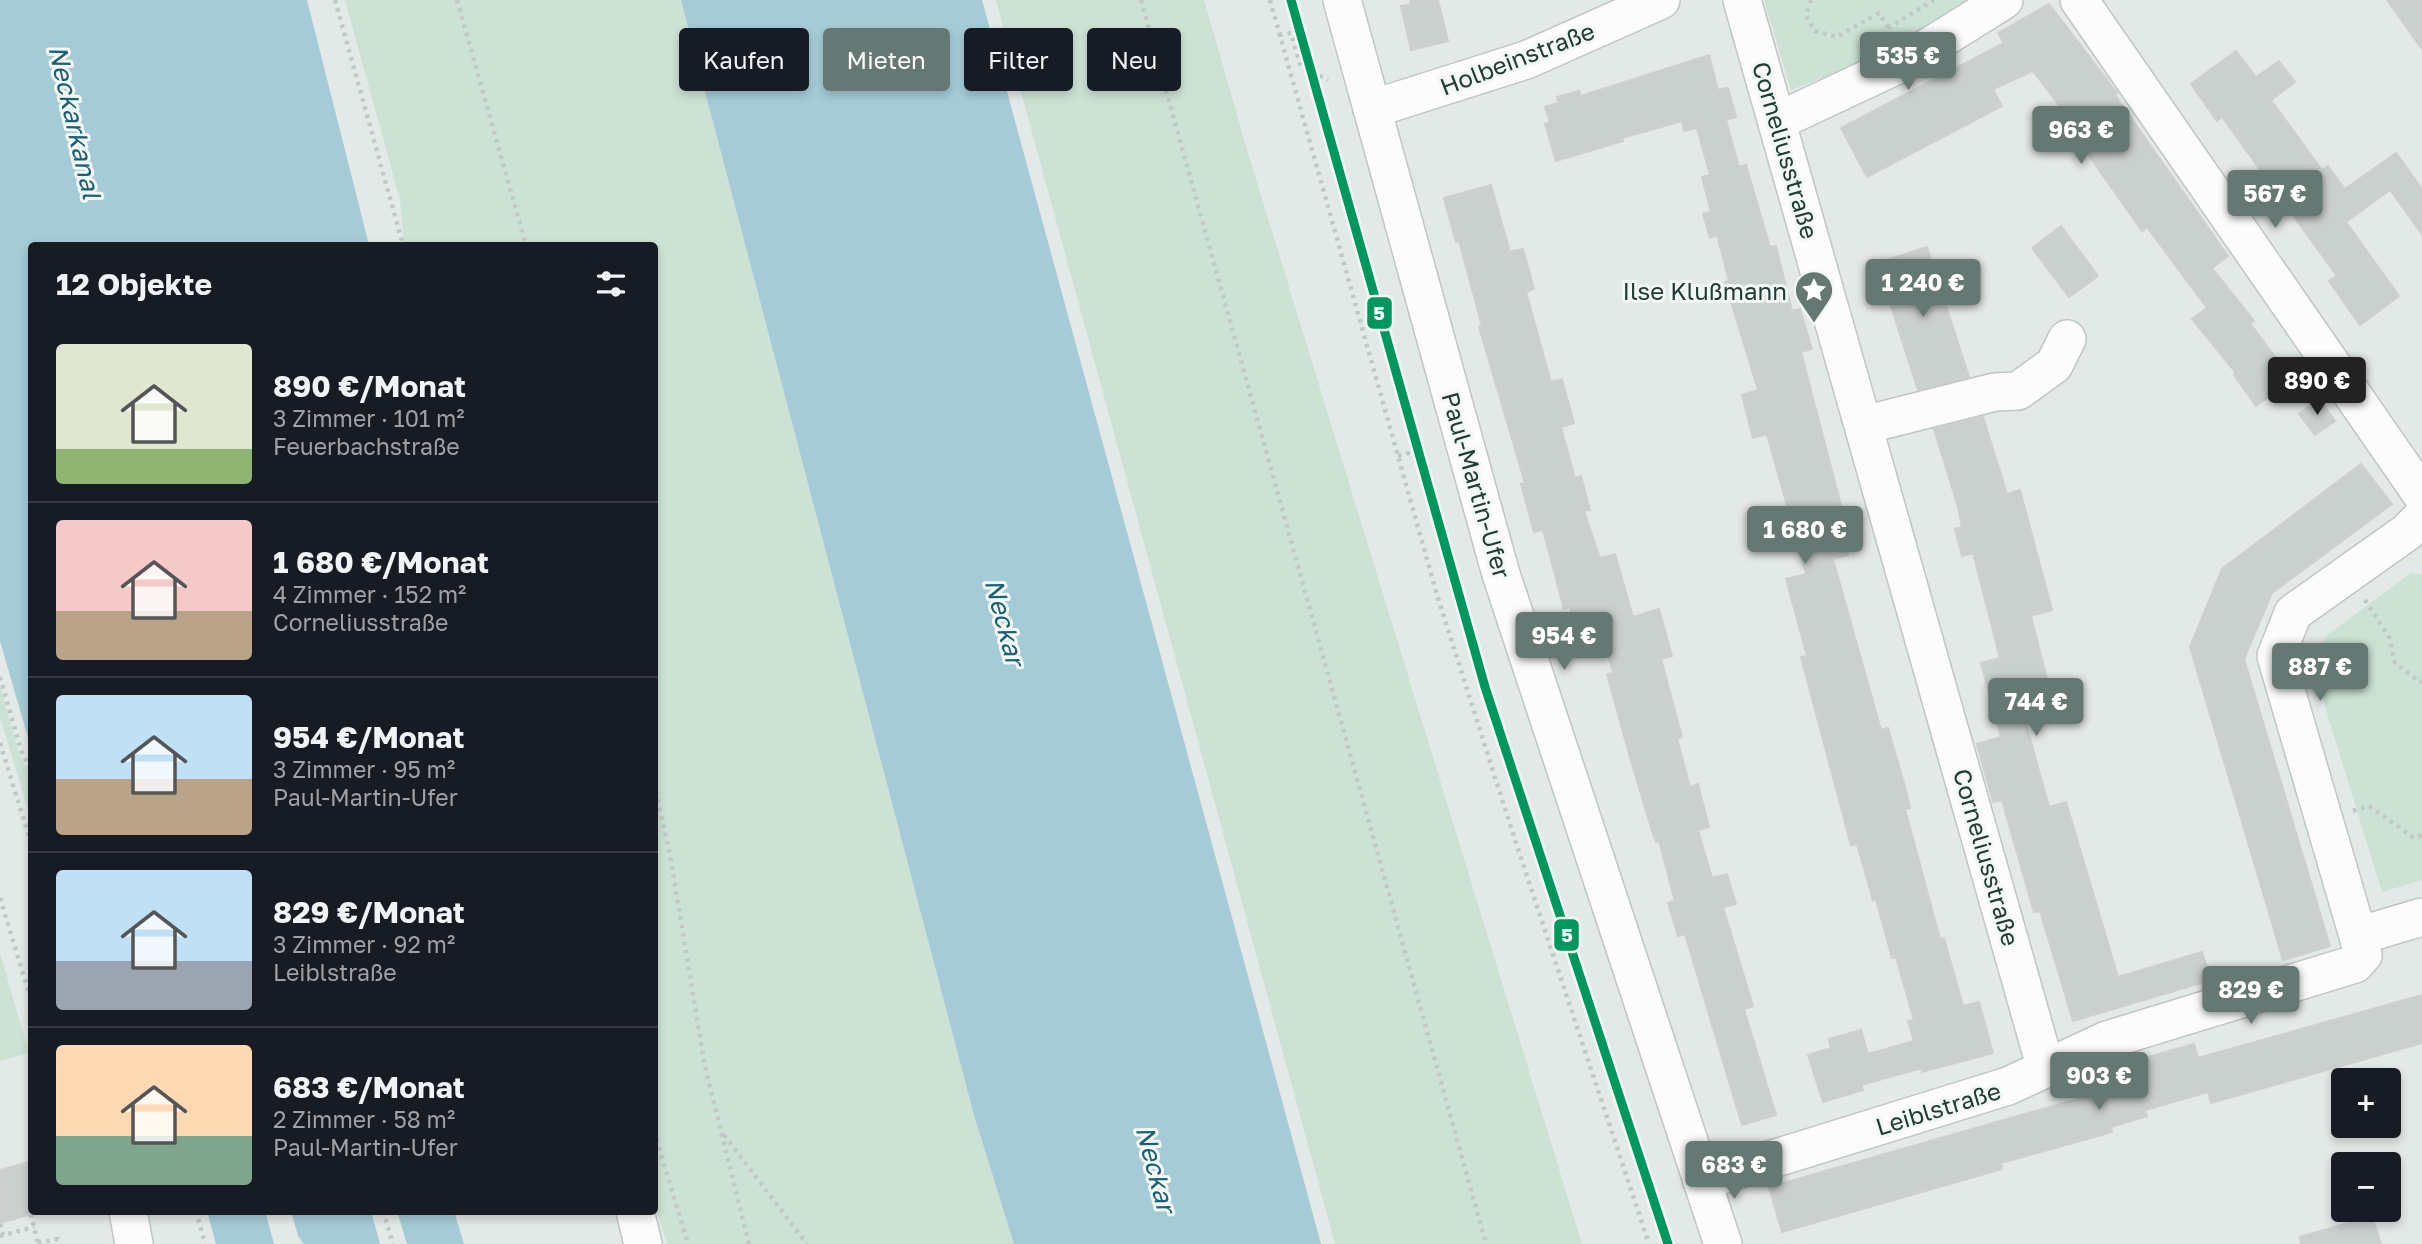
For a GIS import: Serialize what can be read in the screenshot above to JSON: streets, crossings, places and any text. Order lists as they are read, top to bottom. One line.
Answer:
{"streets":{"street":["Holbeinstraße","Corneliusstraße","Paul-Martin-Ufer","Leiblstraße"]},"crossings":[["Holbeinstraße","Paul-Martin-Ufer"],["Corneliusstraße","Leiblstraße"],["Paul-Martin-Ufer","Leiblstraße"]],"water":["Neckarkanal","Neckar"],"places":{"place":["Ilse Klußmann"]},"lines":["transit line 5"],"page":{"chip":["Kaufen","Mieten","Filter","Neu"],"price":["535 €","963 €","567 €","1 240 €","890 €","1 680 €","954 €","887 €","744 €","829 €","903 €","683 €"],"heading":"12 Objekte","list":[{"name":"890 €/Monat","note":"3 Zimmer · 101 m² · Feuerbachstraße"},{"name":"1 680 €/Monat","note":"4 Zimmer · 152 m² · Corneliusstraße"},{"name":"954 €/Monat","note":"3 Zimmer · 95 m² · Paul-Martin-Ufer"},{"name":"829 €/Monat","note":"3 Zimmer · 92 m² · Leiblstraße"},{"name":"683 €/Monat","note":"2 Zimmer · 58 m² · Paul-Martin-Ufer"}],"map_buttons":["+","−"]}}
